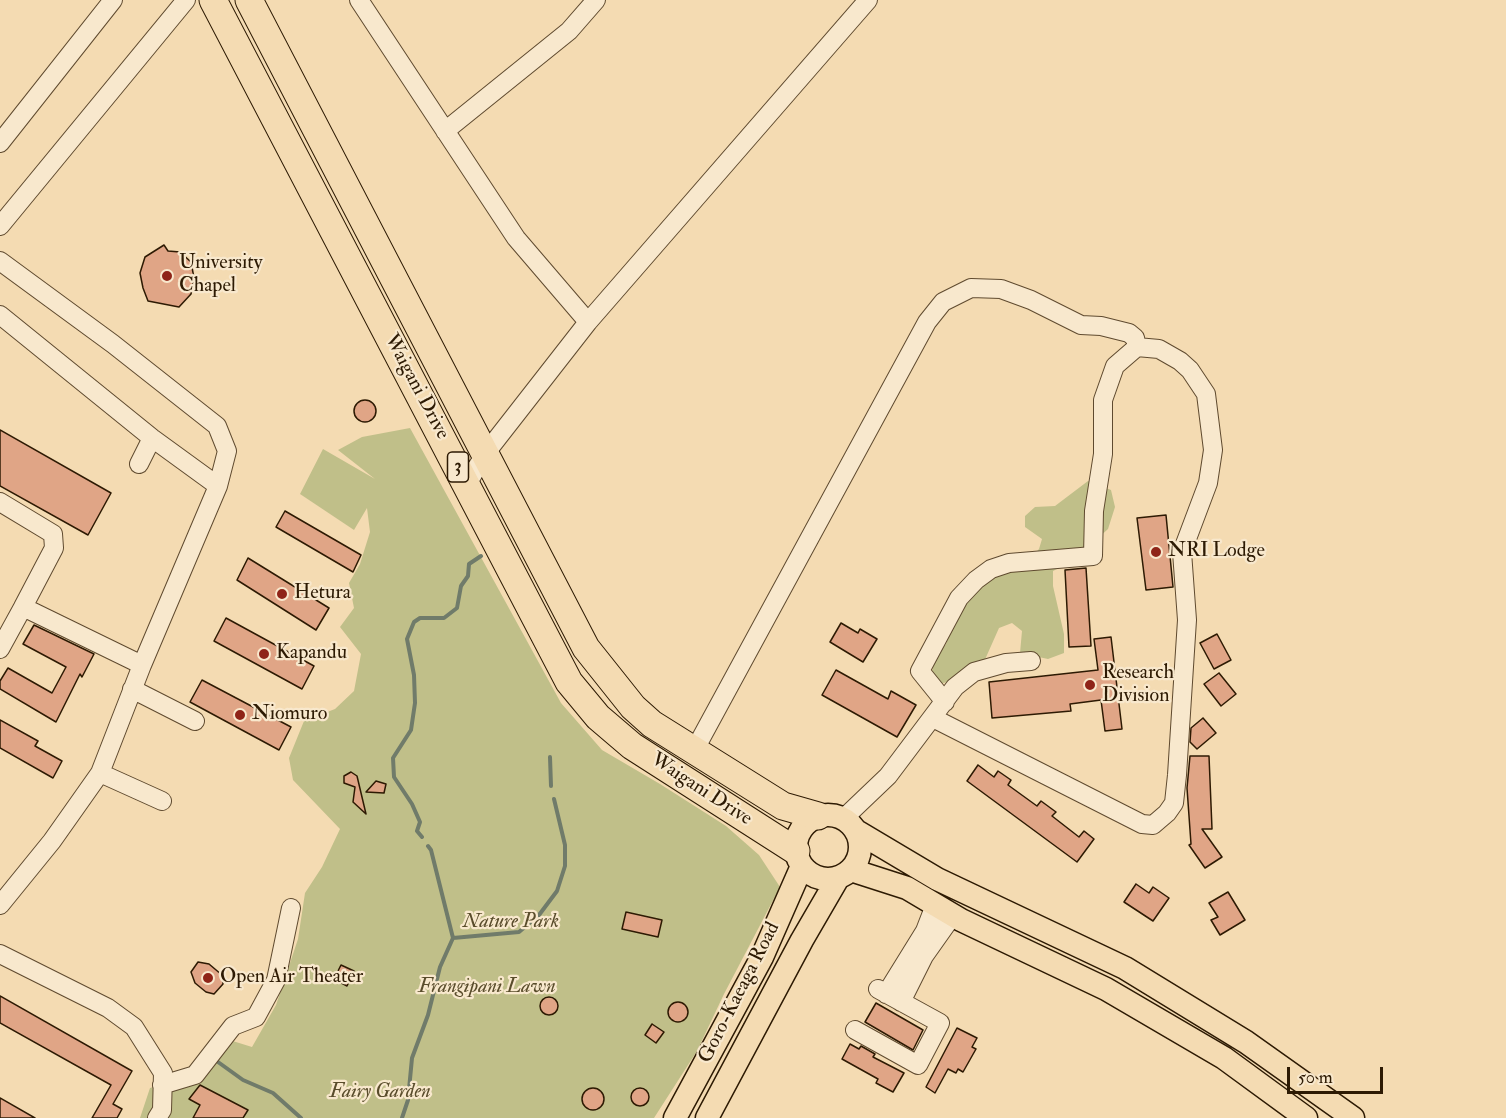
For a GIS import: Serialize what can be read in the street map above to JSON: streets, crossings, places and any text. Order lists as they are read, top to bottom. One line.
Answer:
{"streets":{"highway":["Waigani Drive","3"],"main road":["Goro-Kaeaga Road"]},"crossings":[["Waigani Drive","Goro-Kaeaga Road"]],"parks":["Nature Park","Frangipani Lawn","Fairy Garden"],"places":["University Chapel","NRI Lodge","Hetura","Kapandu","Research Division","Niomuro","Open Air Theater"],"scale_bar":"50 m"}
